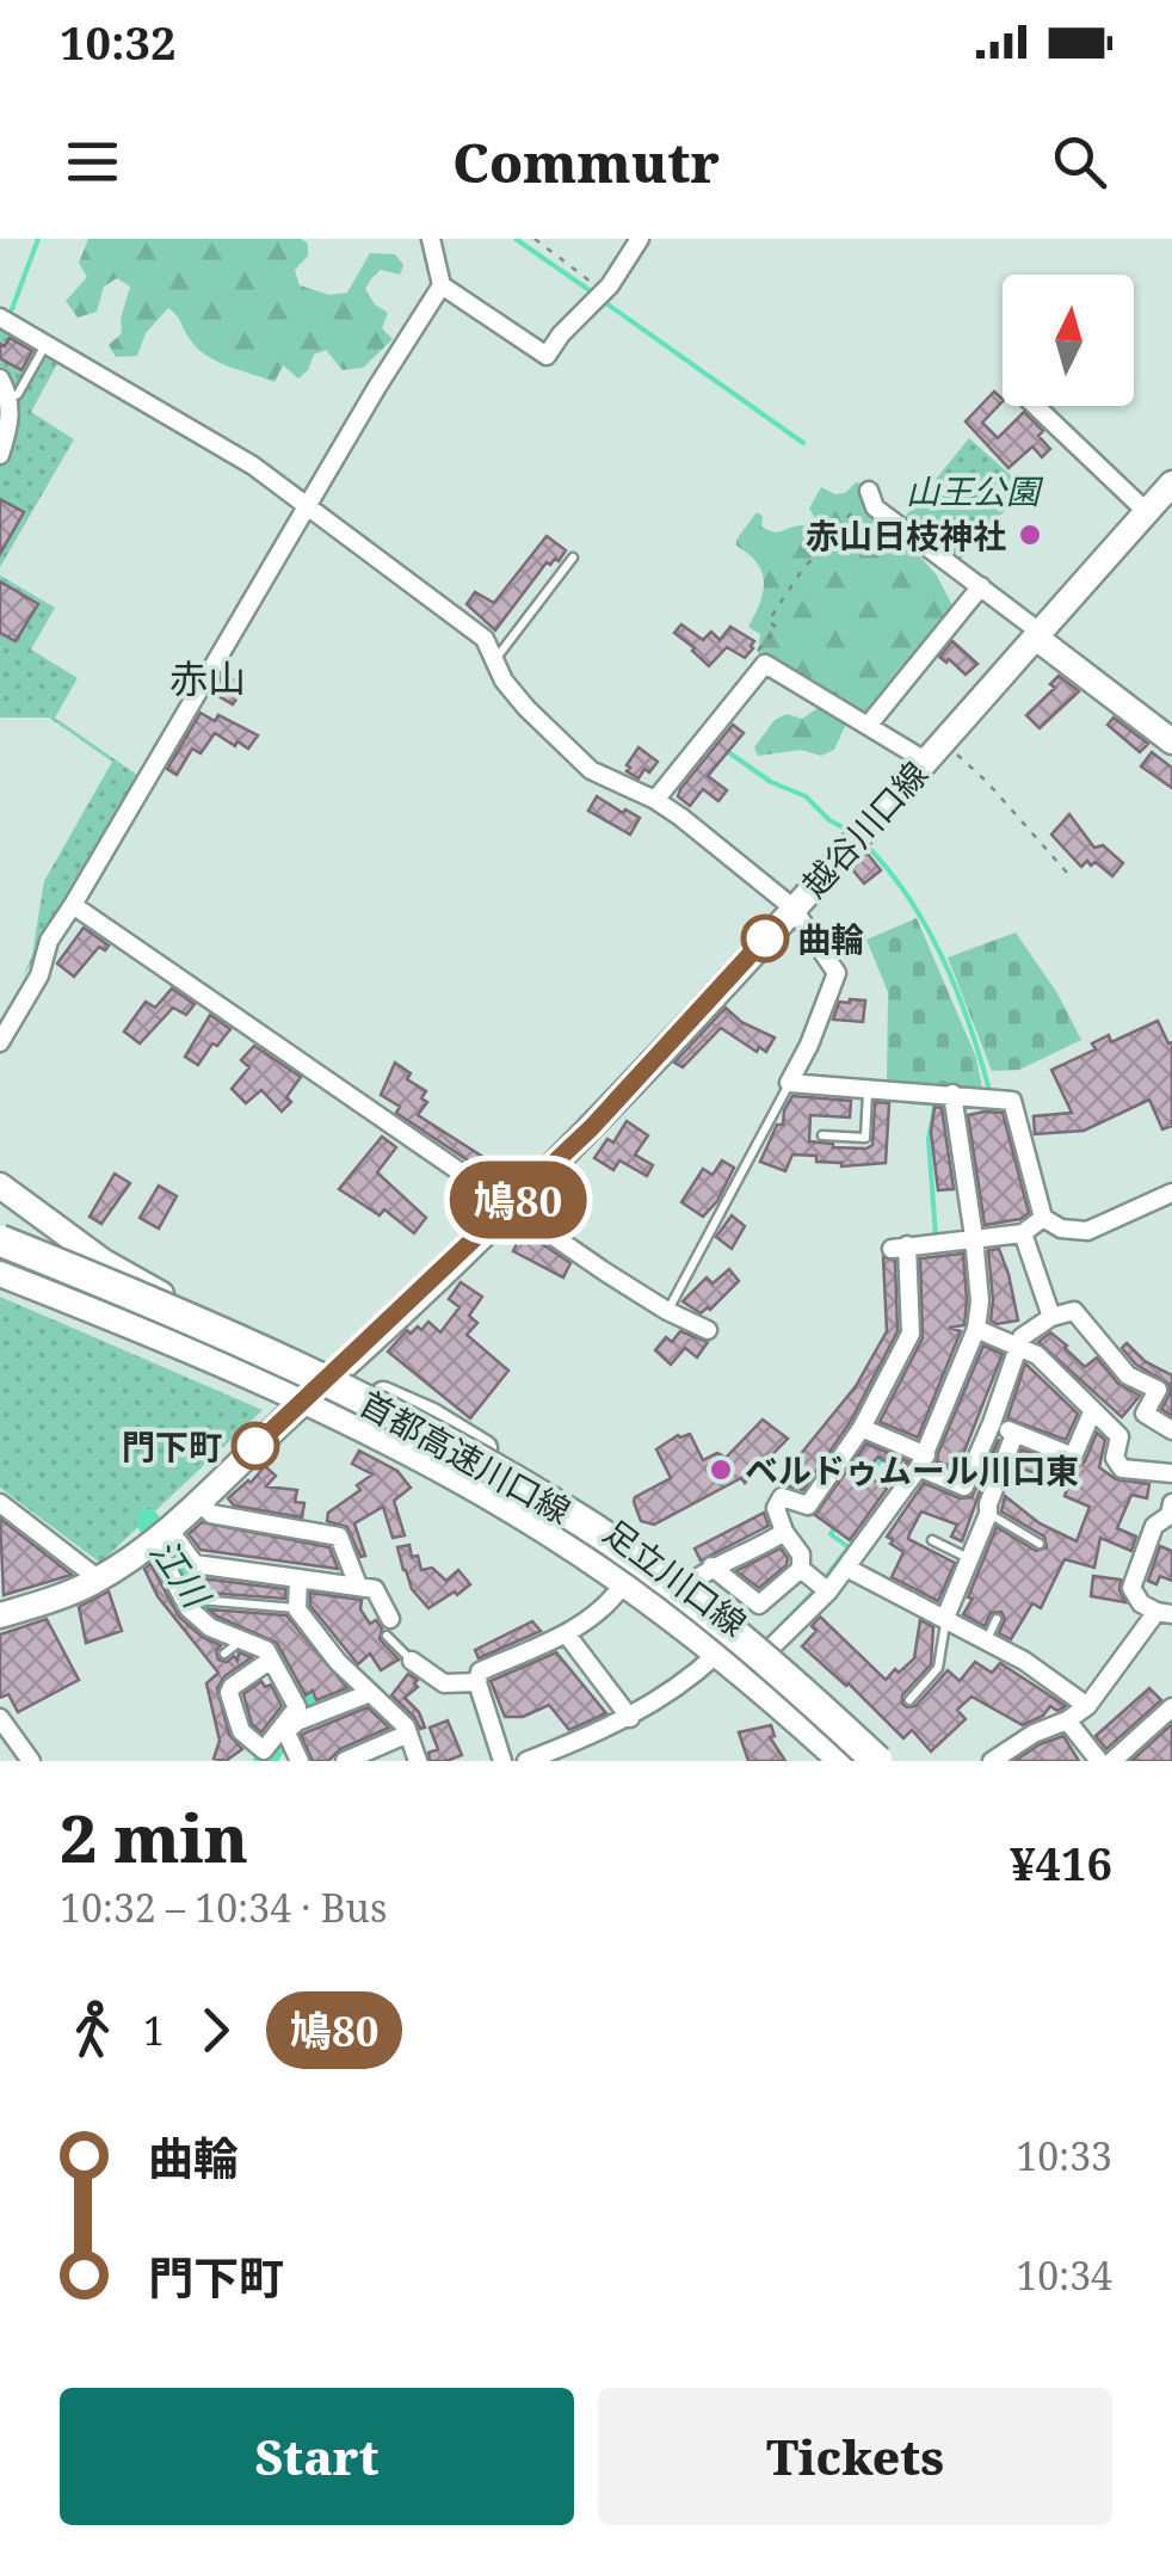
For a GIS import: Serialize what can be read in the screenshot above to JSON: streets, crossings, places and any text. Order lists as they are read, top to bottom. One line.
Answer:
{"streets":{"highway":["首都高速川口線"],"main road":["越谷川口線","足立川口線"]},"crossings":[["越谷川口線","足立川口線"]],"districts":["赤山"],"water":["江川"],"parks":["山王公園"],"places":["赤山日枝神社","曲輪","門下町","ベルドゥムール川口東"],"lines":["bus line 鳩80"],"north":"top","page":{"status":"10:32","header":"Commutr","on_map":"鳩80","heading":["2 min","10:32 – 10:34 · Bus","¥416"],"legs":["1","鳩80"],"list":[{"name":"曲輪","value":"10:33"},{"name":"門下町","value":"10:34"}],"buttons":["Start","Tickets"]}}
